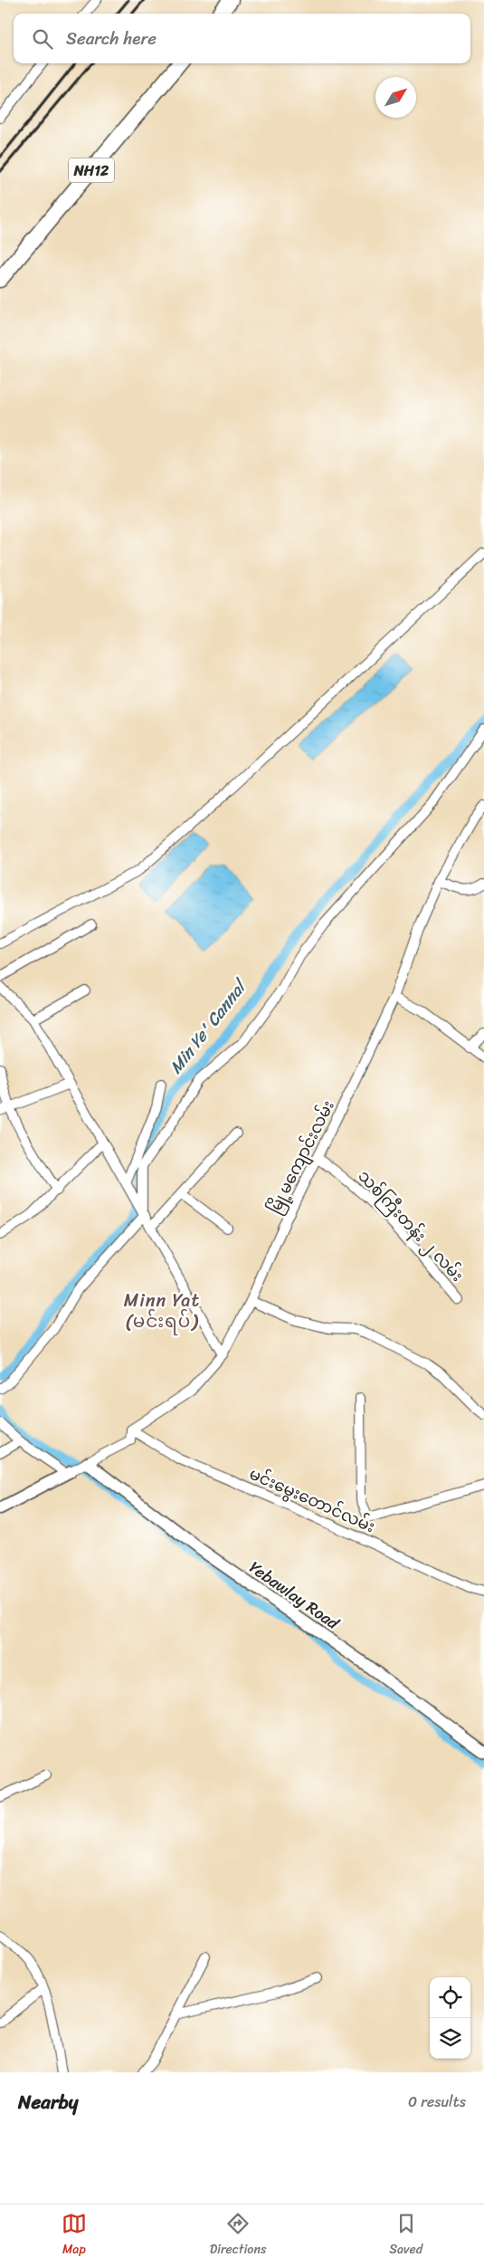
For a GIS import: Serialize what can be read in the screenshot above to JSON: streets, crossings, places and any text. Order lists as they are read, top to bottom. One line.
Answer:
{"streets":{"highway":["NH12"],"street":["မြို့မကျောင်းလမ်း","သစ်ကြီးတန်း ၂ လမ်း","မင်းမွေးတောင်လမ်း","Yebawlay Road"]},"crossings":[["မြို့မကျောင်းလမ်း","သစ်ကြီးတန်း ၂ လမ်း"],["မြို့မကျောင်းလမ်း","မင်းမွေးတောင်လမ်း"],["မြို့မကျောင်းလမ်း","Yebawlay Road"]],"districts":["Minn Yat (မင်းရပ်)"],"water":["Min Ye' Cannal"],"north":"top right","page":{"search":"Search here","heading":["Nearby","0 results"],"nav":["Map","Directions","Saved"]}}
